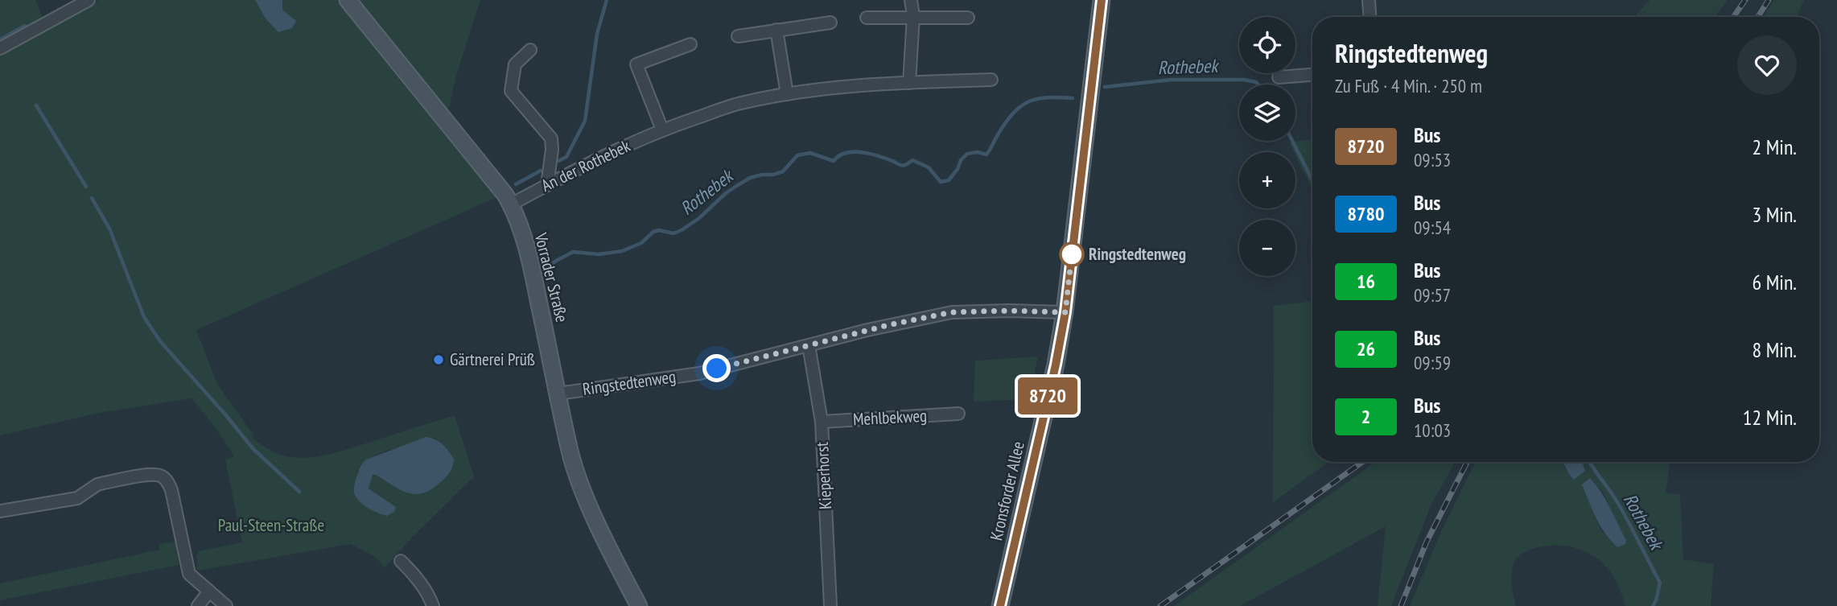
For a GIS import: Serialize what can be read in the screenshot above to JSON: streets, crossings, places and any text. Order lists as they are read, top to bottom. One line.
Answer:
{"streets":{"street":["An der Rothebek","Vorrader Straße","Ringstedtenweg","Mehlbekweg","Kieperhorst","Kronsforder Allee"]},"crossings":[["An der Rothebek","Vorrader Straße"],["Vorrader Straße","Ringstedtenweg"],["Ringstedtenweg","Kieperhorst"],["Ringstedtenweg","Kronsforder Allee"],["Mehlbekweg","Kieperhorst"]],"water":["Rothebek"],"parks":["Paul-Steen-Straße"],"places":["Ringstedtenweg","Gärtnerei Prüß"],"lines":["bus line 8720"],"page":{"on_map":"8720","map_buttons":["+","−"],"heading":["Ringstedtenweg","Zu Fuß · 4 Min. · 250 m"],"list":[{"mark":"8720","name":"Bus","note":"09:53","value":"2 Min."},{"mark":"8780","name":"Bus","note":"09:54","value":"3 Min."},{"mark":"16","name":"Bus","note":"09:57","value":"6 Min."},{"mark":"26","name":"Bus","note":"09:59","value":"8 Min."},{"mark":"2","name":"Bus","note":"10:03","value":"12 Min."}]}}
